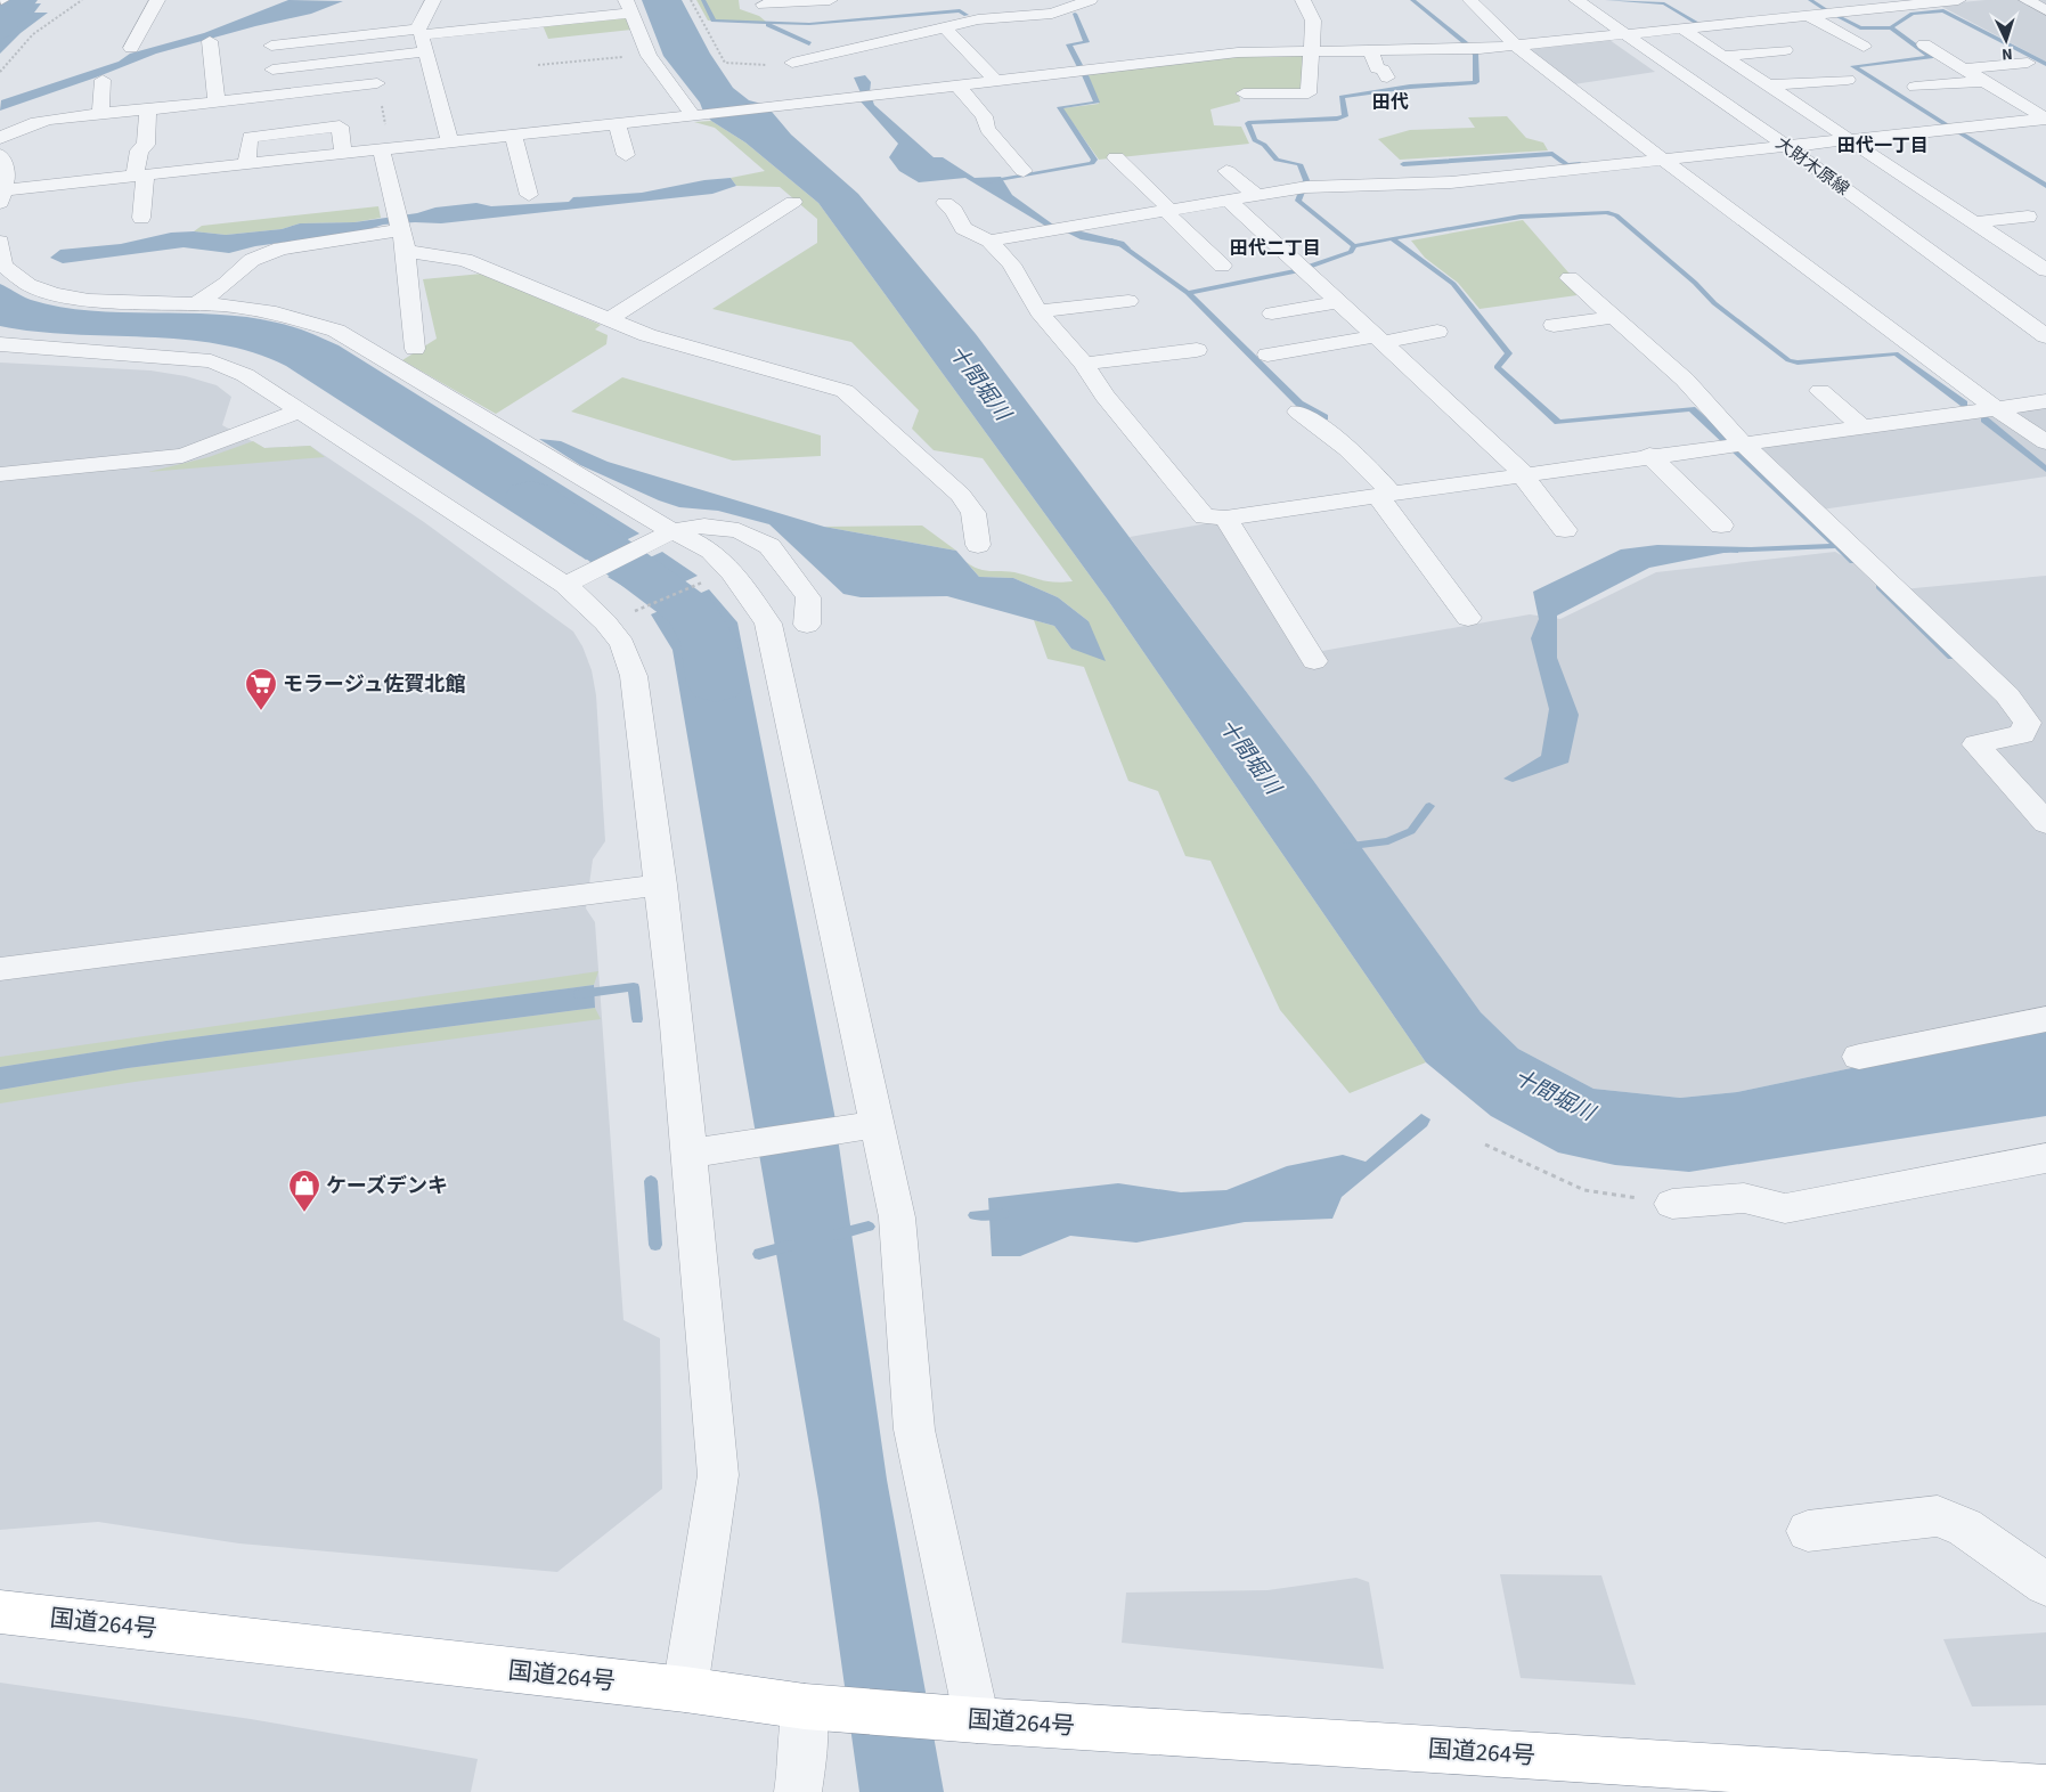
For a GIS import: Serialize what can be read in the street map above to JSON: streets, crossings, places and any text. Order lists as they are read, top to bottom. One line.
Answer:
{"streets":{"highway":["国道264号"],"street":["大財木原線"]},"districts":["田代","田代一丁目","田代二丁目"],"water":["十間堀川"],"places":{"supermarket":["モラージュ佐賀北館"],"shop":["ケーズデンキ"]},"north":"bottom"}
